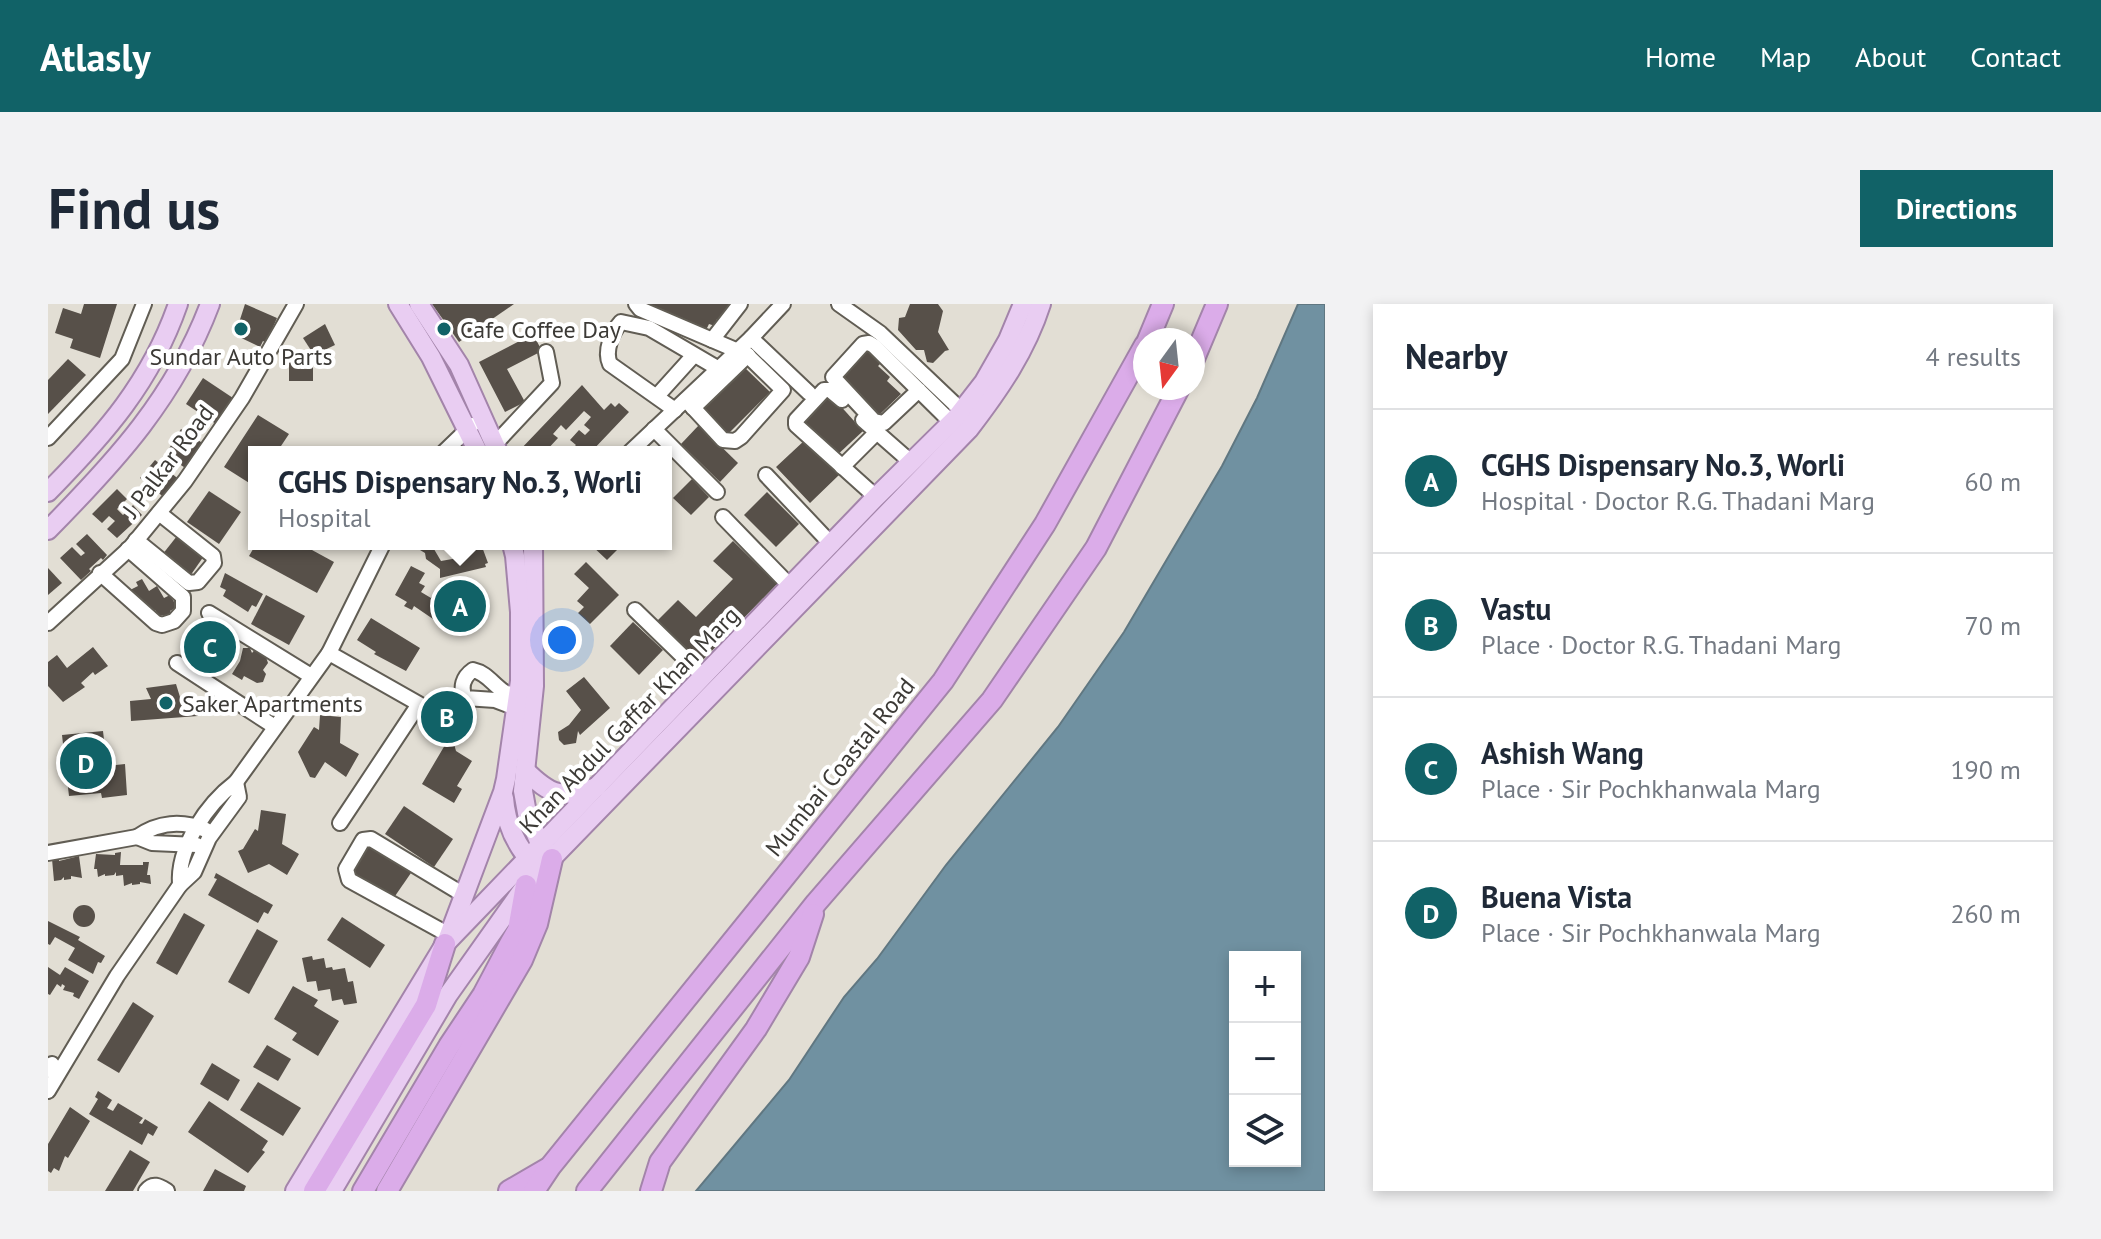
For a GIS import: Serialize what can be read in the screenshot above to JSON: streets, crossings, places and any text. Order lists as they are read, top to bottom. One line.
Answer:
{"streets":{"highway":["Mumbai Coastal Road"],"main road":["Khan Abdul Gaffar Khan Marg"],"street":["J Palkar Road"]},"places":["Sundar Auto Parts","Cafe Coffee Day","Saker Apartments"],"north":"bottom","page":{"header":"Atlasly","nav":["Home","Map","About","Contact"],"buttons":"Directions","title":"Find us","heading":["Nearby","4 results"],"list":[{"mark":"A","name":"CGHS Dispensary No.3, Worli","note":"Hospital · Doctor R.G. Thadani Marg","value":"60 m"},{"mark":"B","name":"Vastu","note":"Place · Doctor R.G. Thadani Marg","value":"70 m"},{"mark":"C","name":"Ashish Wang","note":"Place · Sir Pochkhanwala Marg","value":"190 m"},{"mark":"D","name":"Buena Vista","note":"Place · Sir Pochkhanwala Marg","value":"260 m"}],"popup":["CGHS Dispensary No.3, Worli","Hospital"],"pins":["A","C","B","D"],"map_buttons":["+","−"]}}
